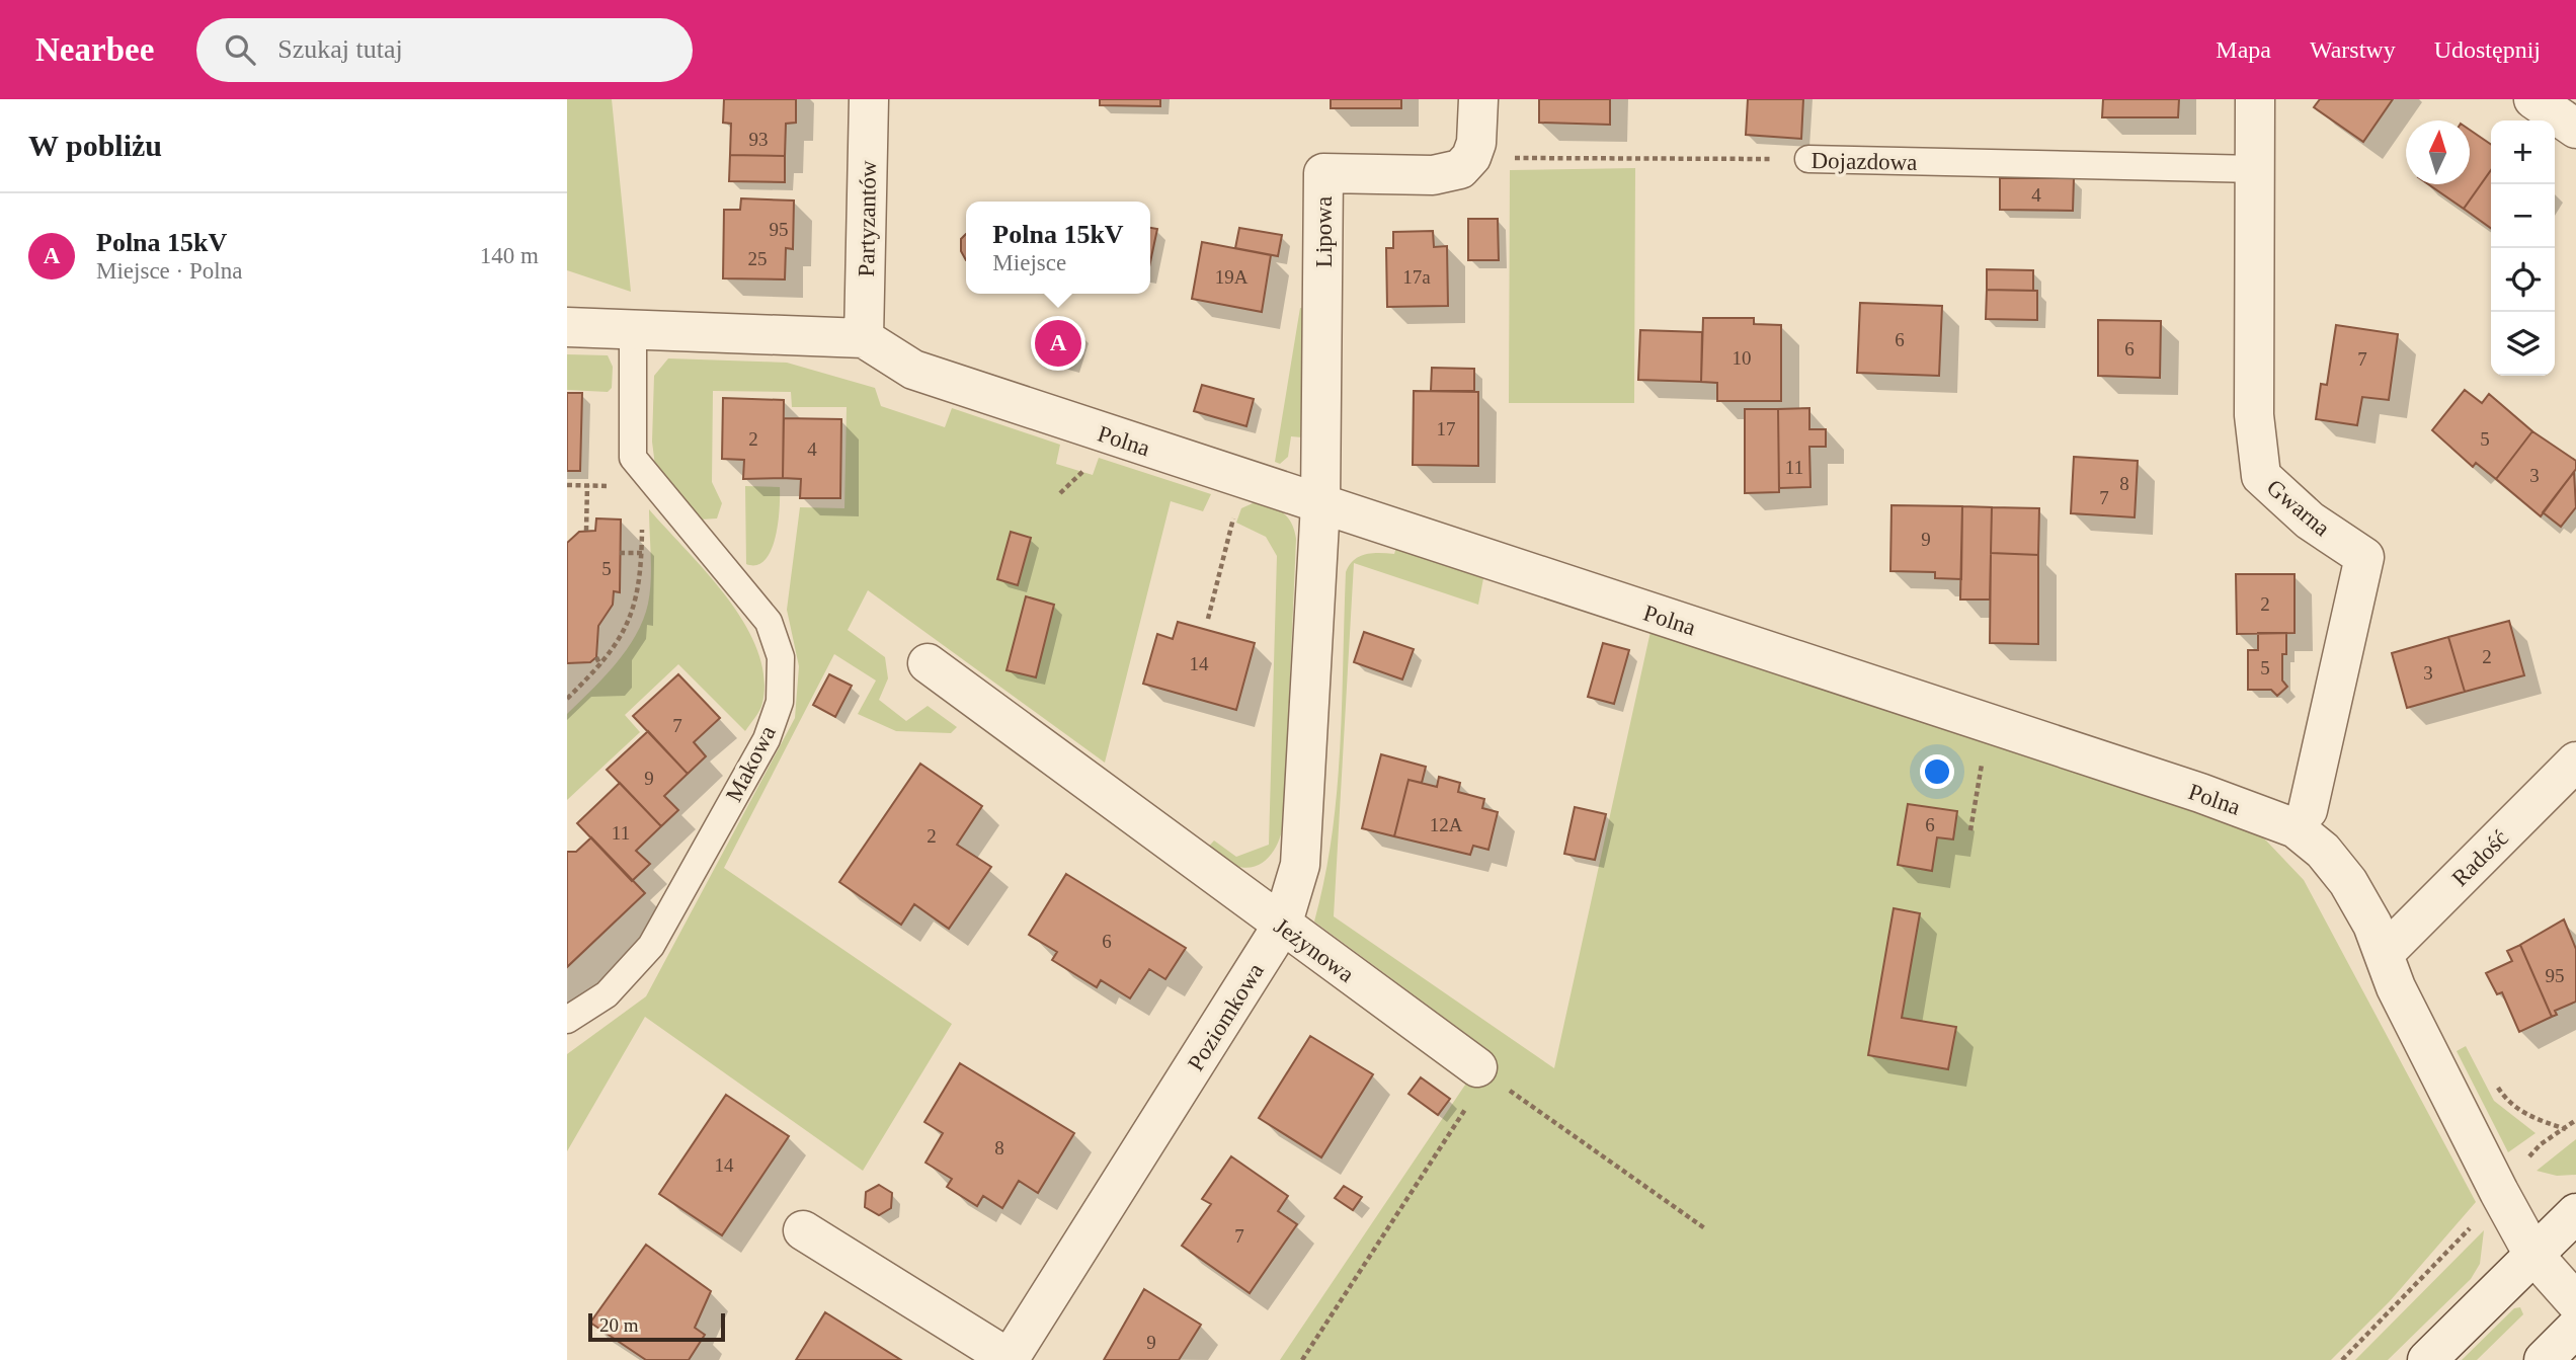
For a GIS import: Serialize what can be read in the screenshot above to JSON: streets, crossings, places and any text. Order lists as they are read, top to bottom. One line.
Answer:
{"streets":{"street":["Partyzantów","Lipowa","Polna","Gwarna","Radość","Jeżynowa","Poziomkowa"],"lane":["Dojazdowa","Makowa"]},"crossings":[["Dojazdowa","Lipowa"],["Dojazdowa","Gwarna"],["Partyzantów","Polna"],["Lipowa","Polna"],["Lipowa","Poziomkowa"],["Polna","Radość"],["Polna","Poziomkowa"],["Jeżynowa","Poziomkowa"]],"house_numbers":["93","4","95","25","19A","17a","6","6","10","7","17","2","5","4","11","3","8","7","9","5","2","2","14","5","3","7","9","12A","6","11","2","6","95","8","14","7","9"],"scale_bar":"20 m","north":"top","page":{"header":"Nearbee","search":"Szukaj tutaj","nav":["Mapa","Warstwy","Udostępnij"],"heading":"W pobliżu","map_buttons":["+","−"],"list":[{"mark":"A","name":"Polna 15kV","note":"Miejsce · Polna","value":"140 m"}],"popup":["Polna 15kV","Miejsce"],"pins":"A","scale":"20 m"}}
